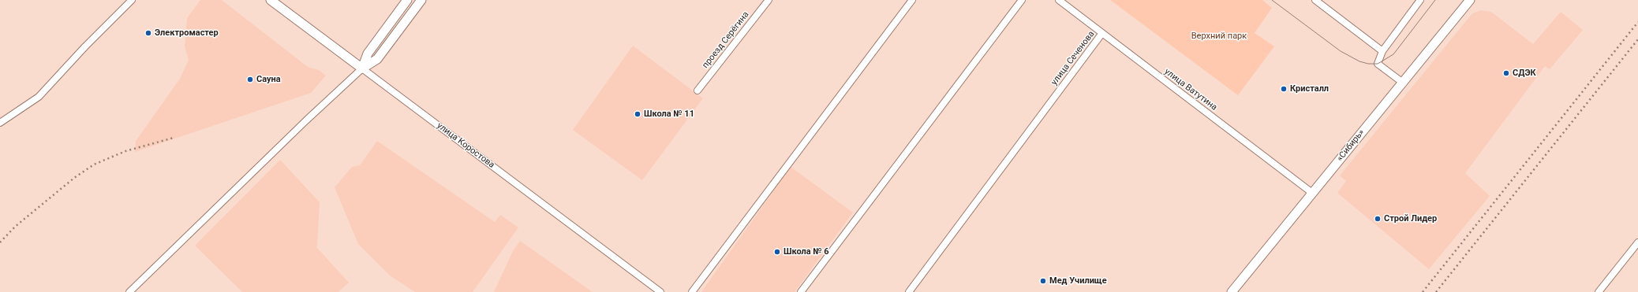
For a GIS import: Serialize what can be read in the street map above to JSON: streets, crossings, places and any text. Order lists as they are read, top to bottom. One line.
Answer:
{"streets":{"main road":["улица Коростова","«Сибирь»"],"street":["проезд Серёгина","улица Сеченова","улица Ватутина"]},"crossings":[["улица Сеченова","улица Ватутина"],["улица Ватутина","«Сибирь»"]],"parks":["Верхний парк"],"places":["Электромастер","СДЭК","Сауна","Кристалл","Школа № 11","Строй Лидер","Школа № 6","Мед Училище"]}
